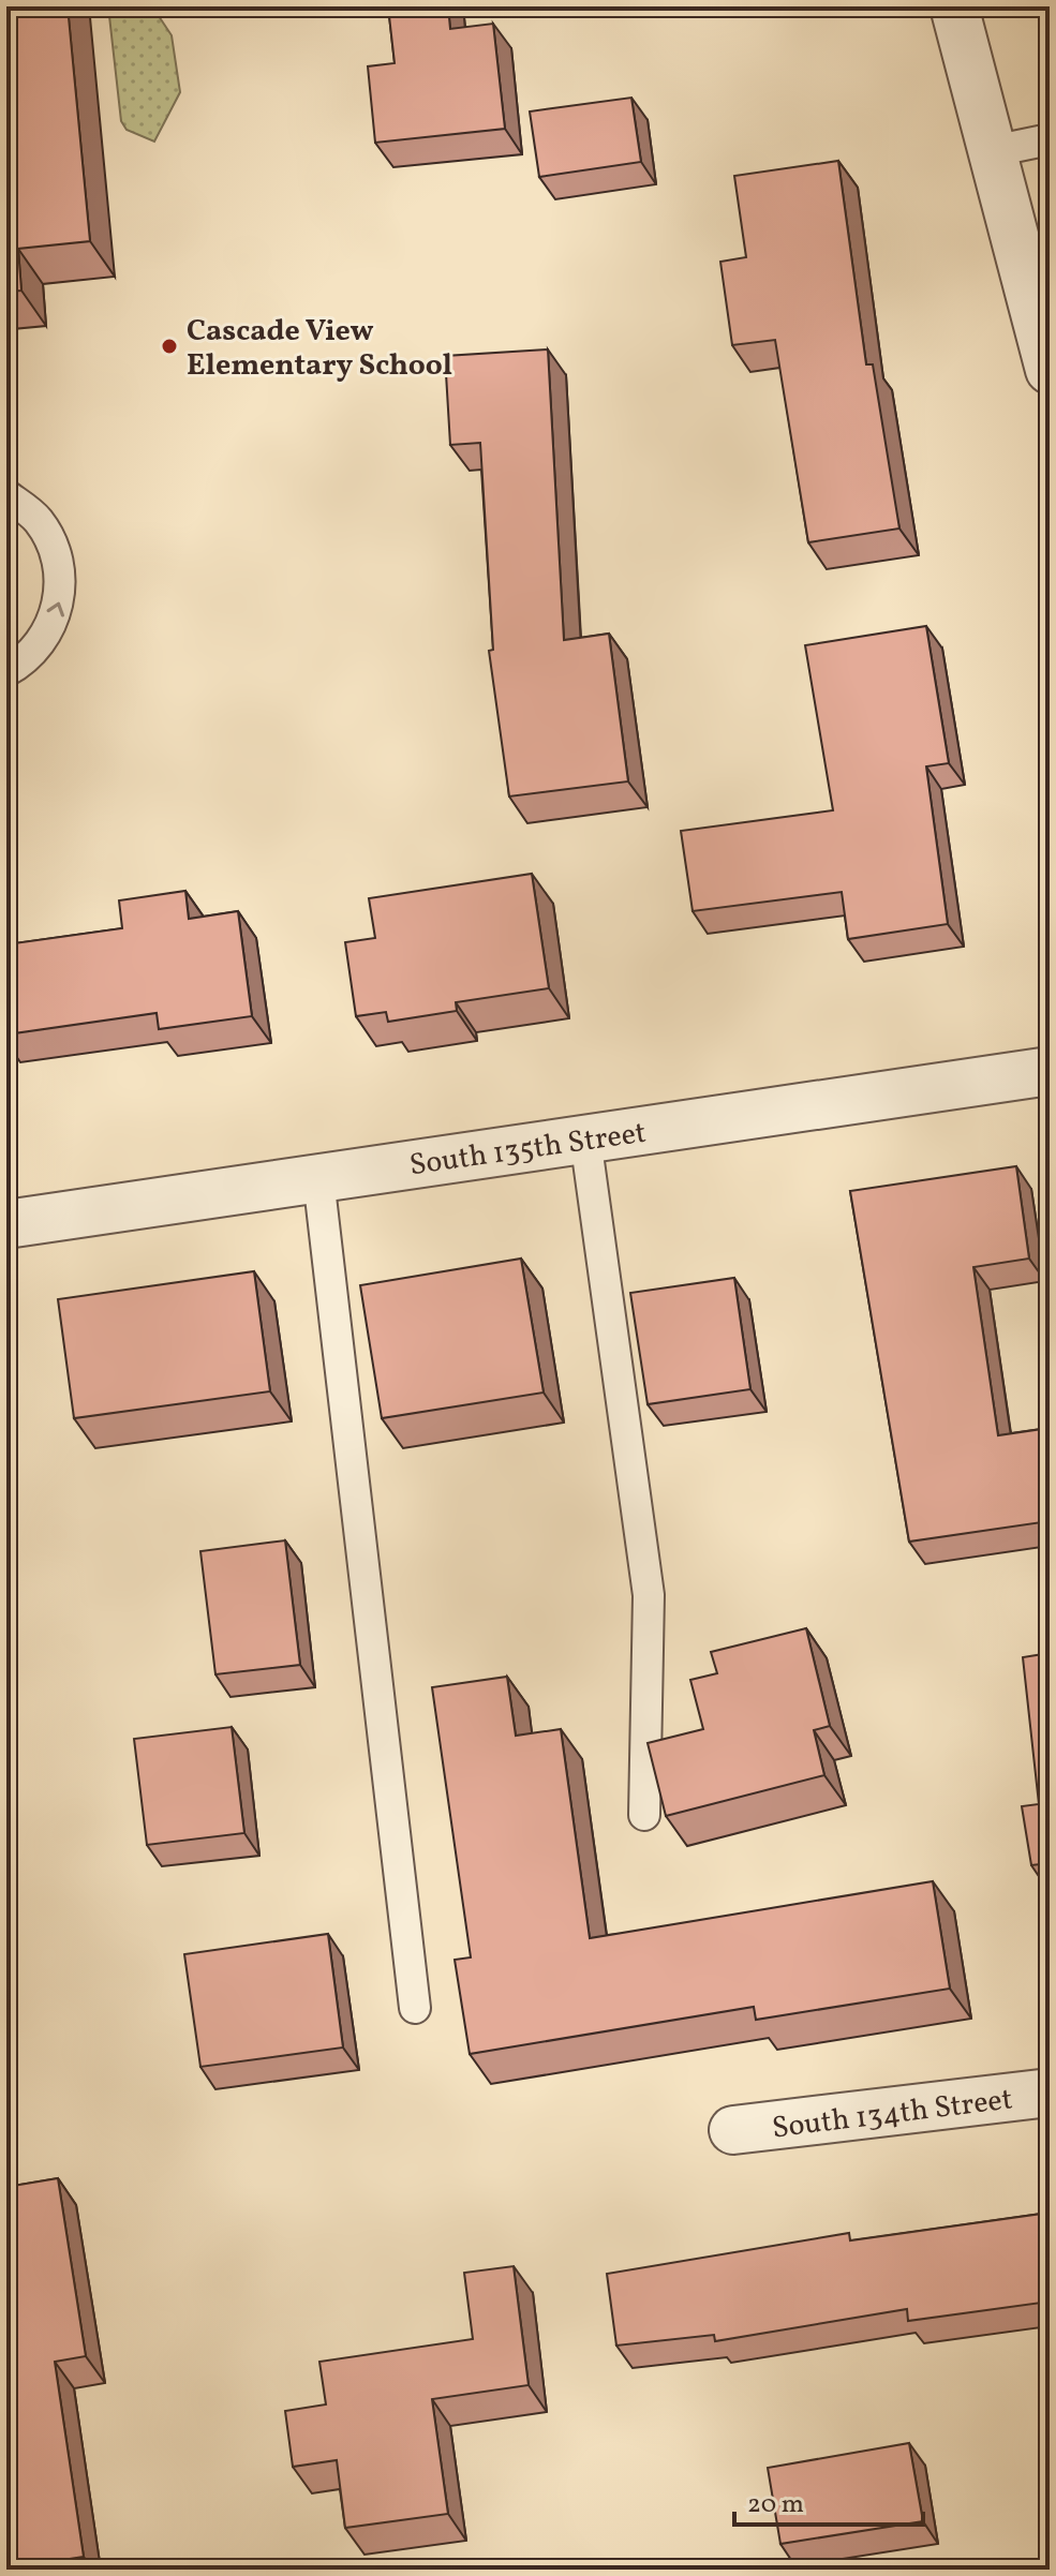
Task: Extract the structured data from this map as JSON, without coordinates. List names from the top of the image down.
{
  "streets": {
    "street": ["South 135th Street", "South 134th Street"]
  },
  "places": ["Cascade View Elementary School"],
  "scale_bar": "20 m"
}
